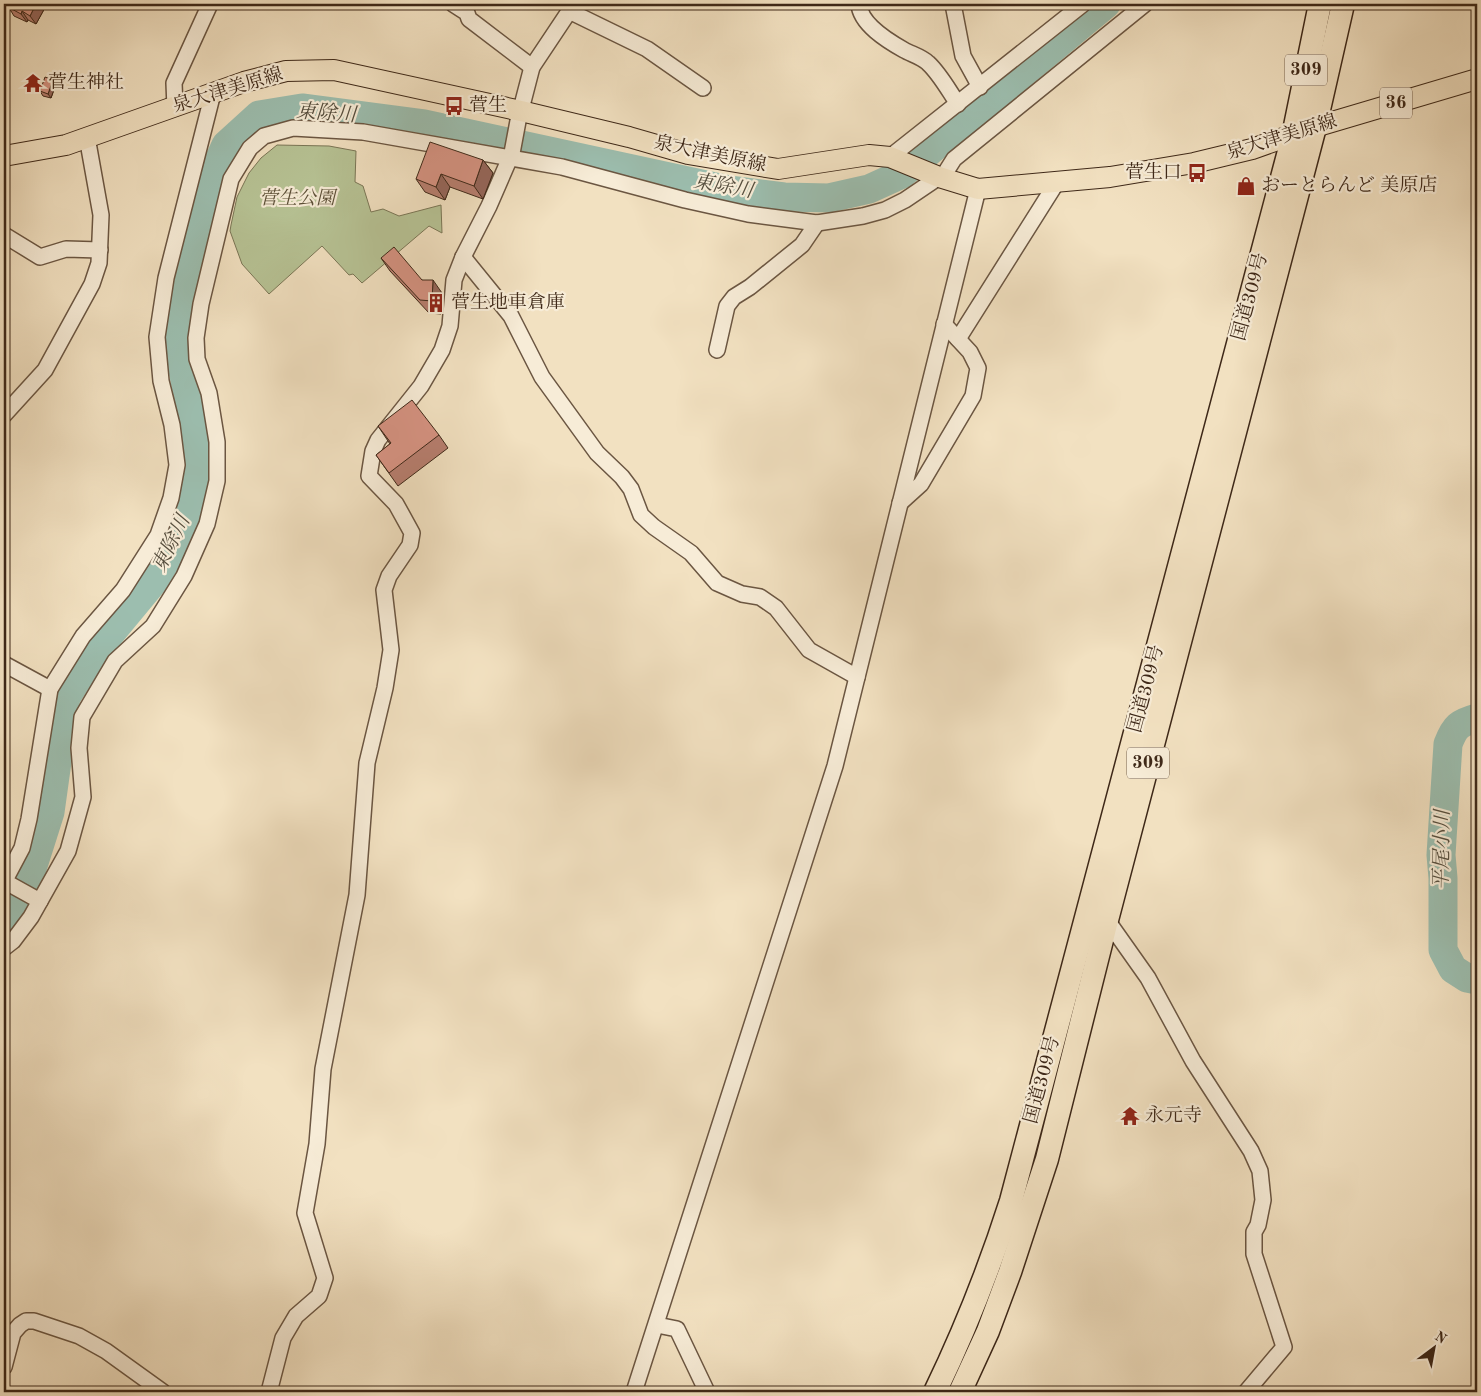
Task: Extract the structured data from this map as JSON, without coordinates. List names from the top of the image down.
{
  "streets": {
    "highway": ["309", "国道309号"],
    "main road": ["泉大津美原線", "36"]
  },
  "crossings": [
    ["泉大津美原線", "国道309号"]
  ],
  "water": ["東除川", "平尾小川"],
  "parks": ["菅生公園"],
  "places": {
    "temple": ["菅生神社", "永元寺"],
    "bus stop": ["菅生", "菅生口"],
    "shop": ["おーとらんど 美原店"],
    "building": ["菅生地車倉庫"]
  },
  "north": "top right"
}
